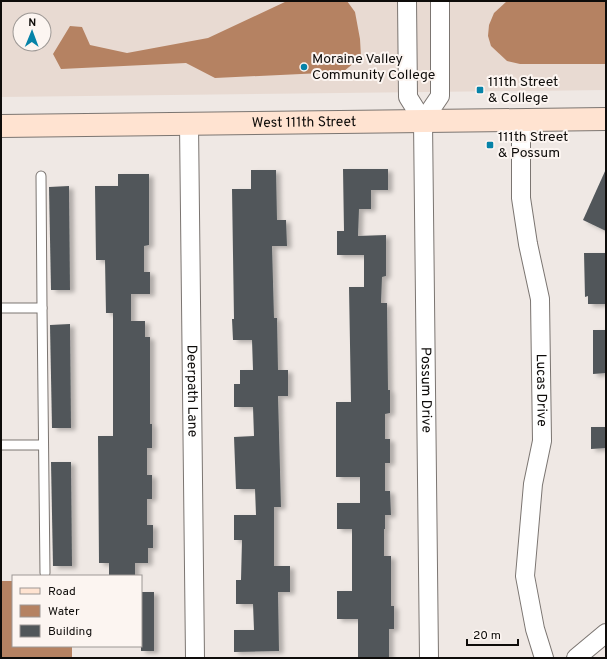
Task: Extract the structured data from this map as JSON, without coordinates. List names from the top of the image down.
{
  "streets": {
    "main road": ["West 111th Street"],
    "street": ["Possum Drive", "Lucas Drive", "Deerpath Lane"]
  },
  "crossings": [
    ["West 111th Street", "Possum Drive"],
    ["West 111th Street", "Lucas Drive"],
    ["West 111th Street", "Deerpath Lane"]
  ],
  "places": {
    "other": ["Moraine Valley Community College"],
    "transit": ["111th Street & College", "111th Street & Possum"]
  },
  "legend": ["Road", "Water", "Building"],
  "scale_bar": "20 m",
  "north": "top"
}
